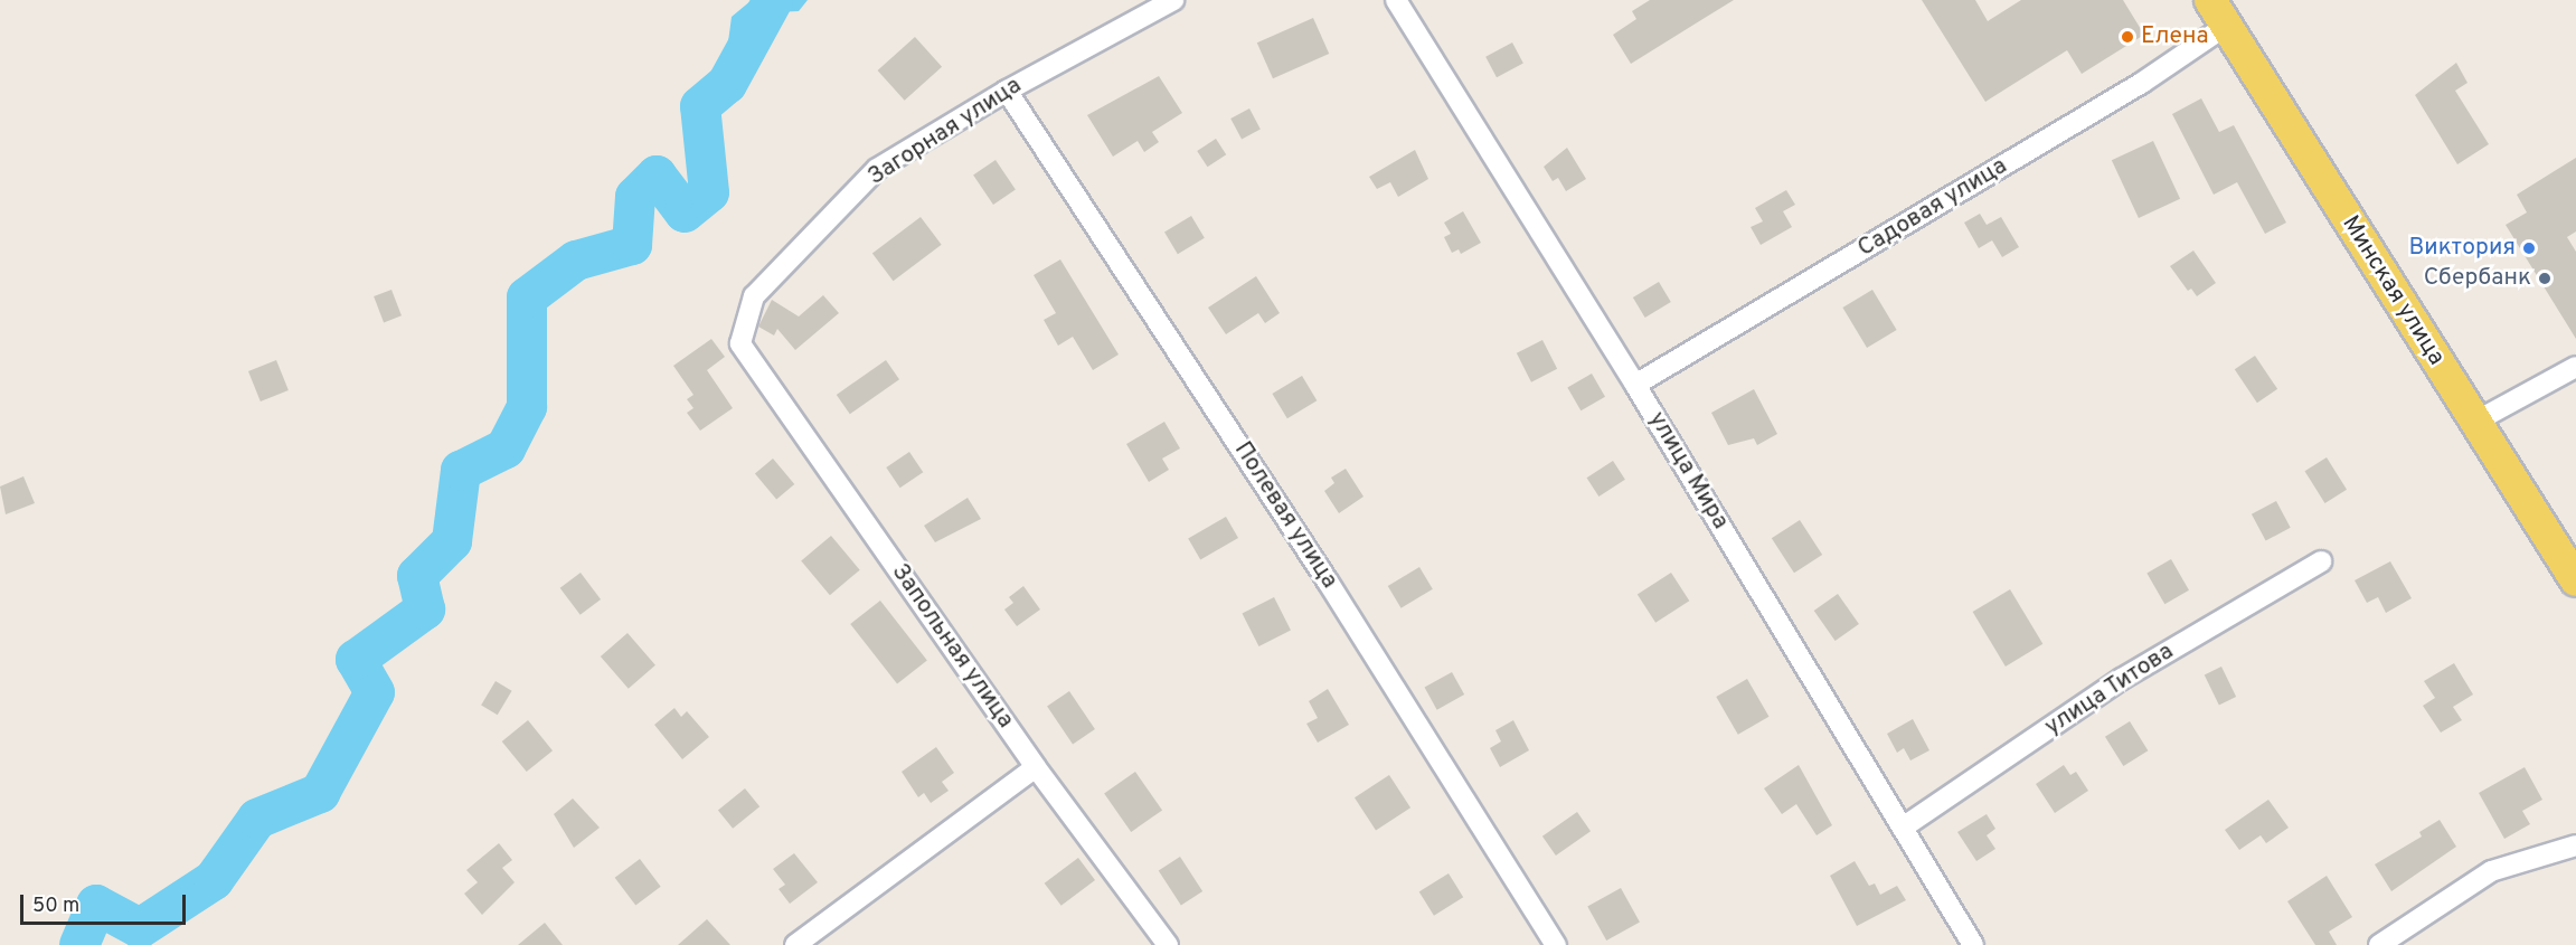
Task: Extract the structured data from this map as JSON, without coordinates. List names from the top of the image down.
{
  "streets": {
    "main road": ["Минская улица"],
    "street": [
      "Загорная улица",
      "Садовая улица",
      "улица Мира",
      "Полевая улица",
      "Запольная улица",
      "улица Титова"
    ]
  },
  "crossings": [
    ["Загорная улица", "Полевая улица"],
    ["Загорная улица", "Запольная улица"],
    ["Садовая улица", "Минская улица"],
    ["Садовая улица", "улица Мира"],
    ["улица Мира", "улица Титова"]
  ],
  "places": ["Елена", "Виктория", "Сбербанк"],
  "scale_bar": "50 m"
}
